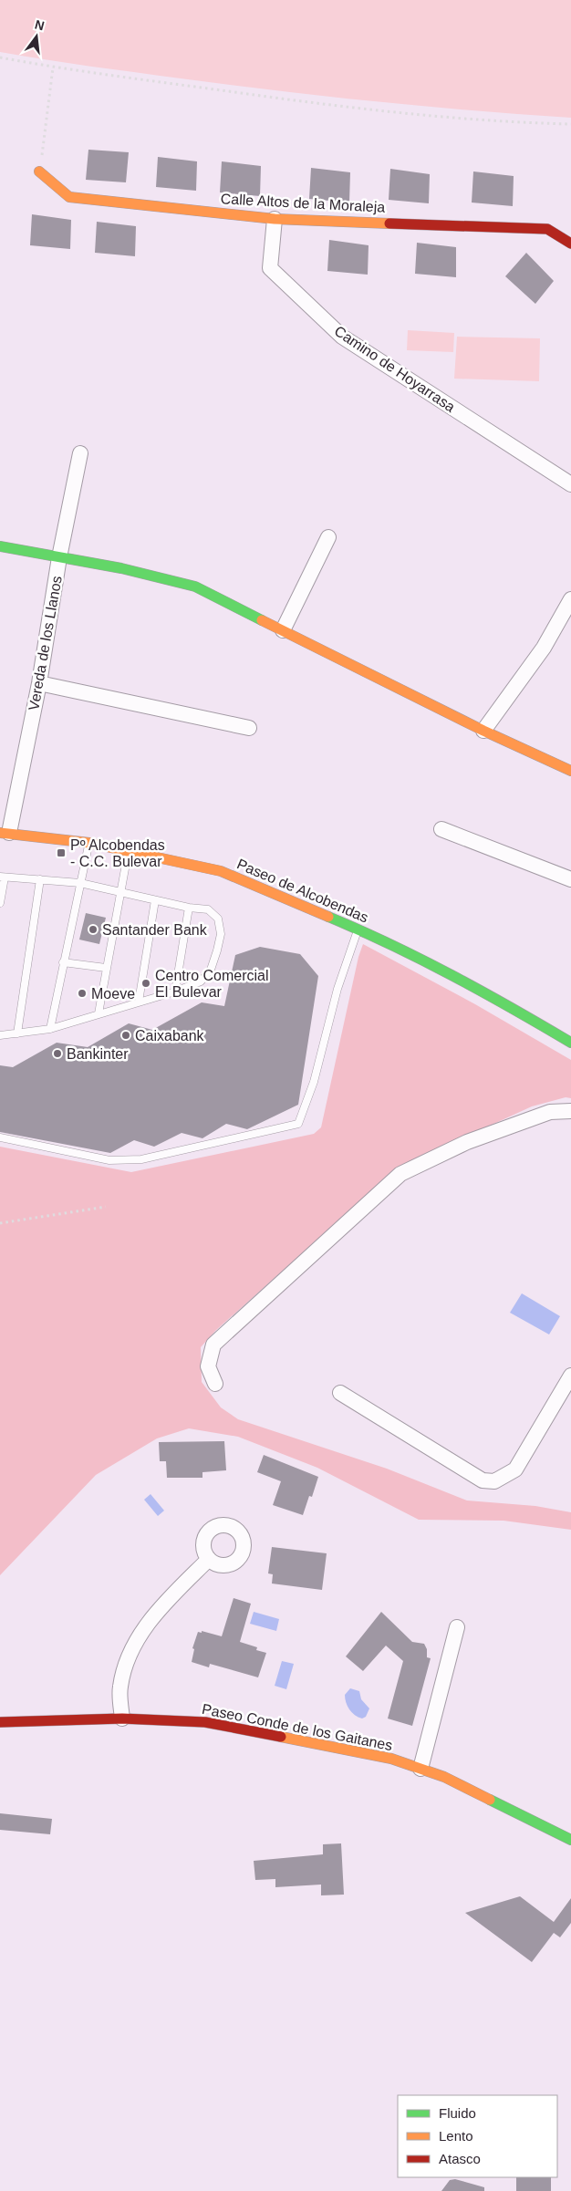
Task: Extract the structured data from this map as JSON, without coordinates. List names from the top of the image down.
{
  "streets": {
    "street": [
      "Calle Altos de la Moraleja",
      "Camino de Hoyarrasa",
      "Vereda de los Llanos",
      "Paseo de Alcobendas",
      "Paseo Conde de los Gaitanes"
    ]
  },
  "crossings": [
    ["Calle Altos de la Moraleja", "Camino de Hoyarrasa"],
    ["Vereda de los Llanos", "Paseo de Alcobendas"]
  ],
  "places": {
    "transit": ["Pº Alcobendas - C.C. Bulevar"],
    "other": [
      "Santander Bank",
      "Centro Comercial El Bulevar",
      "Moeve",
      "Caixabank",
      "Bankinter"
    ]
  },
  "legend": ["Fluido", "Lento", "Atasco"],
  "north": "top"
}
